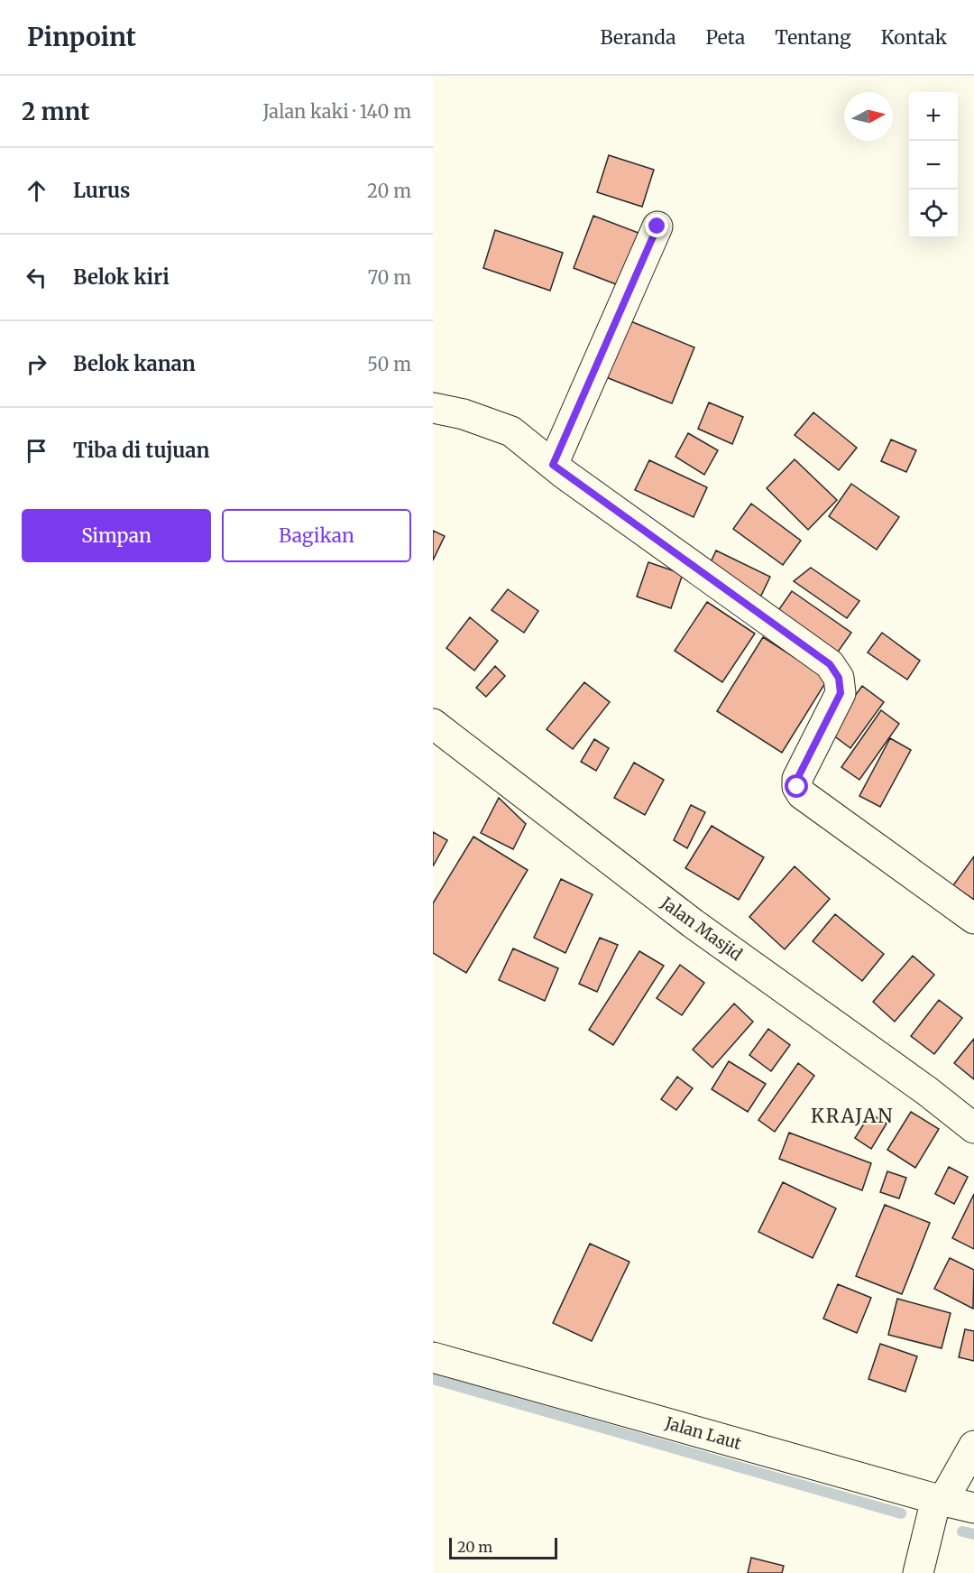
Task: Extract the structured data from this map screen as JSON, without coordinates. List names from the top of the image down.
{
  "streets": {
    "street": ["Jalan Masjid", "Jalan Laut"]
  },
  "districts": ["KRAJAN"],
  "scale_bar": "20 m",
  "north": "right",
  "page": {
    "header": "Pinpoint",
    "nav": [
      "Beranda",
      "Peta",
      "Tentang",
      "Kontak"
    ],
    "heading": ["2 mnt", "Jalan kaki · 140 m"],
    "map_buttons": ["+", "−"],
    "list": [
      ["Lurus", "20 m"],
      ["Belok kiri", "70 m"],
      ["Belok kanan", "50 m"],
      "Tiba di tujuan"
    ],
    "buttons": ["Simpan", "Bagikan"],
    "scale": "20 m"
  }
}
